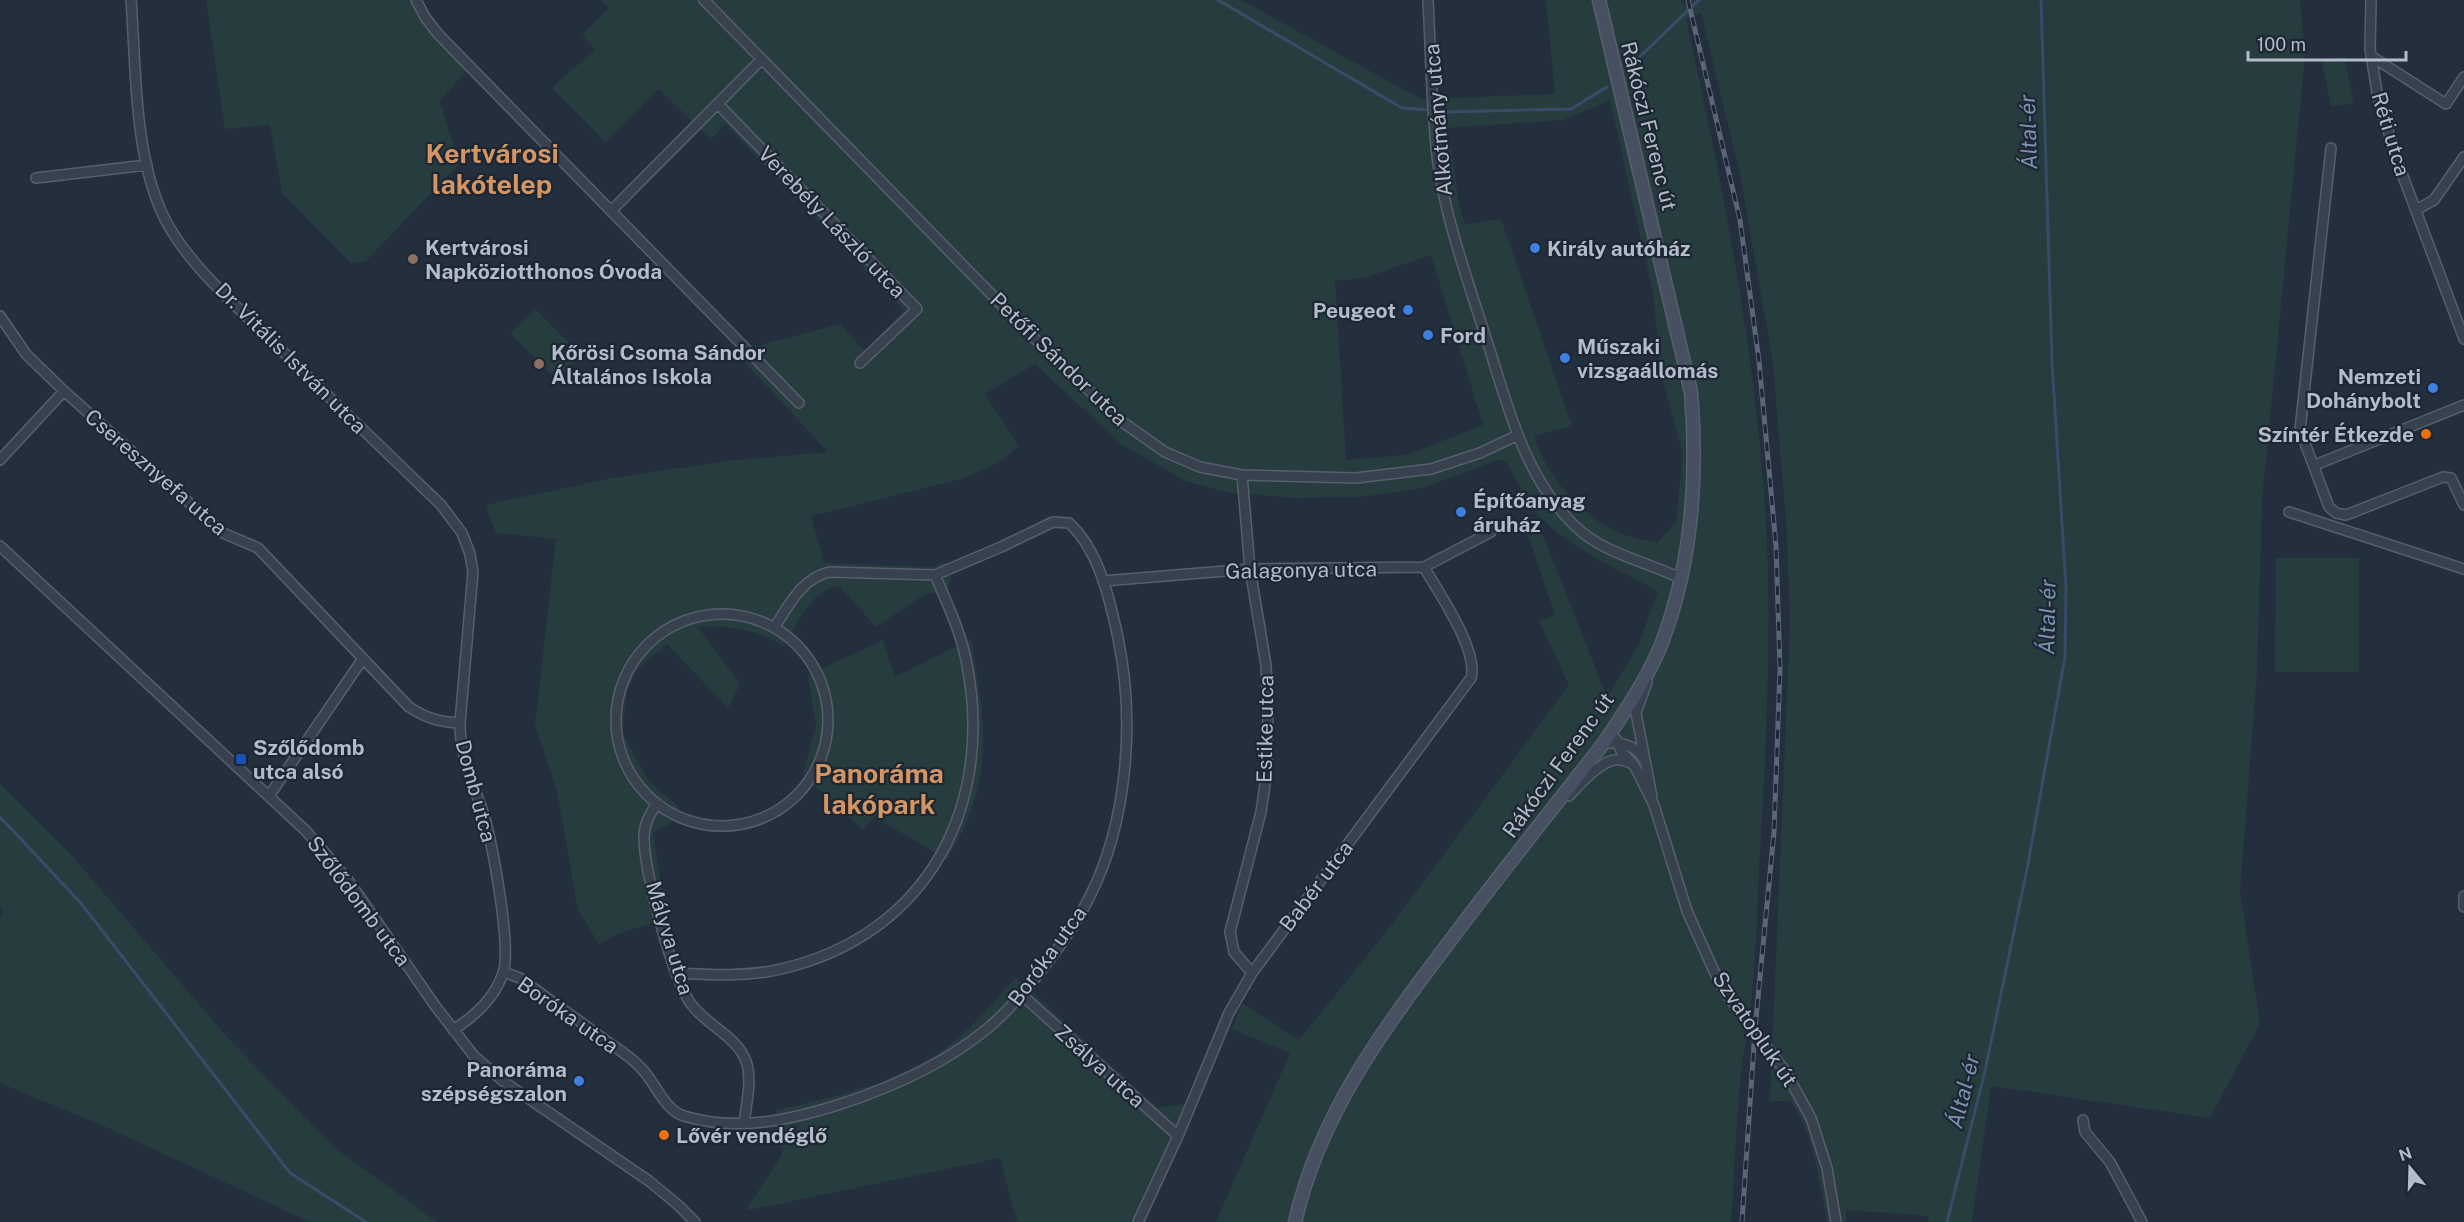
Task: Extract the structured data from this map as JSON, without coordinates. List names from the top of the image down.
{
  "streets": {
    "main road": ["Rákóczi Ferenc út"],
    "street": [
      "Alkotmány utca",
      "Réti utca",
      "Verebély László utca",
      "Dr. Vitális István utca",
      "Petőfi Sándor utca",
      "Cseresznyefa utca",
      "Galagonya utca",
      "Estike utca",
      "Domb utca",
      "Babér utca",
      "Szőlődomb utca",
      "Mályva utca",
      "Boróka utca",
      "Szvatopluk út",
      "Zsálya utca"
    ]
  },
  "crossings": [
    ["Alkotmány utca", "Rákóczi Ferenc út"],
    ["Alkotmány utca", "Petőfi Sándor utca"],
    ["Rákóczi Ferenc út", "Szvatopluk út"],
    ["Dr. Vitális István utca", "Domb utca"],
    ["Petőfi Sándor utca", "Estike utca"],
    ["Cseresznyefa utca", "Domb utca"],
    ["Galagonya utca", "Estike utca"],
    ["Galagonya utca", "Babér utca"],
    ["Galagonya utca", "Boróka utca"],
    ["Estike utca", "Babér utca"],
    ["Domb utca", "Szőlődomb utca"],
    ["Domb utca", "Boróka utca"],
    ["Babér utca", "Zsálya utca"],
    ["Mályva utca", "Boróka utca"],
    ["Boróka utca", "Zsálya utca"]
  ],
  "districts": ["Kertvárosi lakótelep", "Panoráma lakópark"],
  "water": ["Által-ér"],
  "places": {
    "other": [
      "Király autóház",
      "Kertvárosi Napköziotthonos Óvoda",
      "Peugeot",
      "Ford",
      "Műszaki vizsgaállomás",
      "Kőrösi Csoma Sándor Általános Iskola",
      "Nemzeti Dohánybolt",
      "Színtér Étkezde",
      "Építőanyag áruház",
      "Panoráma szépségszalon",
      "Lővér vendéglő"
    ],
    "transit": ["Szőlődomb utca alsó"]
  },
  "scale_bar": "100 m",
  "north": "top"
}
